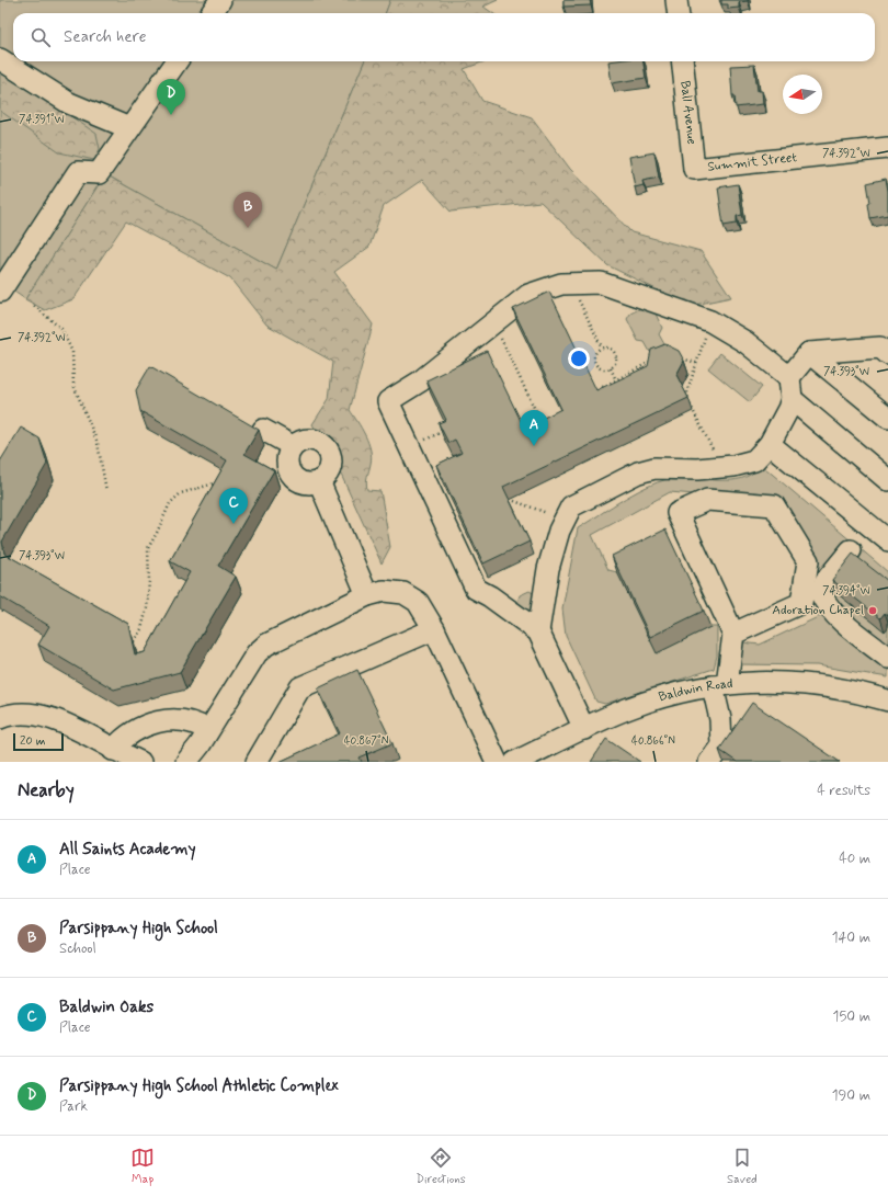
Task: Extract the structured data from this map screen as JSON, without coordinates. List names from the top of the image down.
{
  "streets": {
    "street": ["Ball Avenue", "Summit Street", "Baldwin Road"]
  },
  "crossings": [
    ["Ball Avenue", "Summit Street"]
  ],
  "places": ["Adoration Chapel"],
  "scale_bar": "20 m",
  "north": "left",
  "page": {
    "search": "Search here",
    "pins": [
      "D",
      "B",
      "A",
      "C"
    ],
    "scale": "20 m",
    "heading": ["Nearby", "4 results"],
    "list": [
      {
        "mark": "A",
        "name": "All Saints Academy",
        "note": "Place",
        "value": "40 m"
      },
      {
        "mark": "B",
        "name": "Parsippany High School",
        "note": "School",
        "value": "140 m"
      },
      {
        "mark": "C",
        "name": "Baldwin Oaks",
        "note": "Place",
        "value": "150 m"
      },
      {
        "mark": "D",
        "name": "Parsippany High School Athletic Complex",
        "note": "Park",
        "value": "190 m"
      }
    ],
    "nav": ["Map", "Directions", "Saved"]
  },
  "coordinates": [
    "74.391°W",
    "74.392°W",
    "74.393°W",
    "74.394°W",
    "40.867°N",
    "40.866°N"
  ]
}
